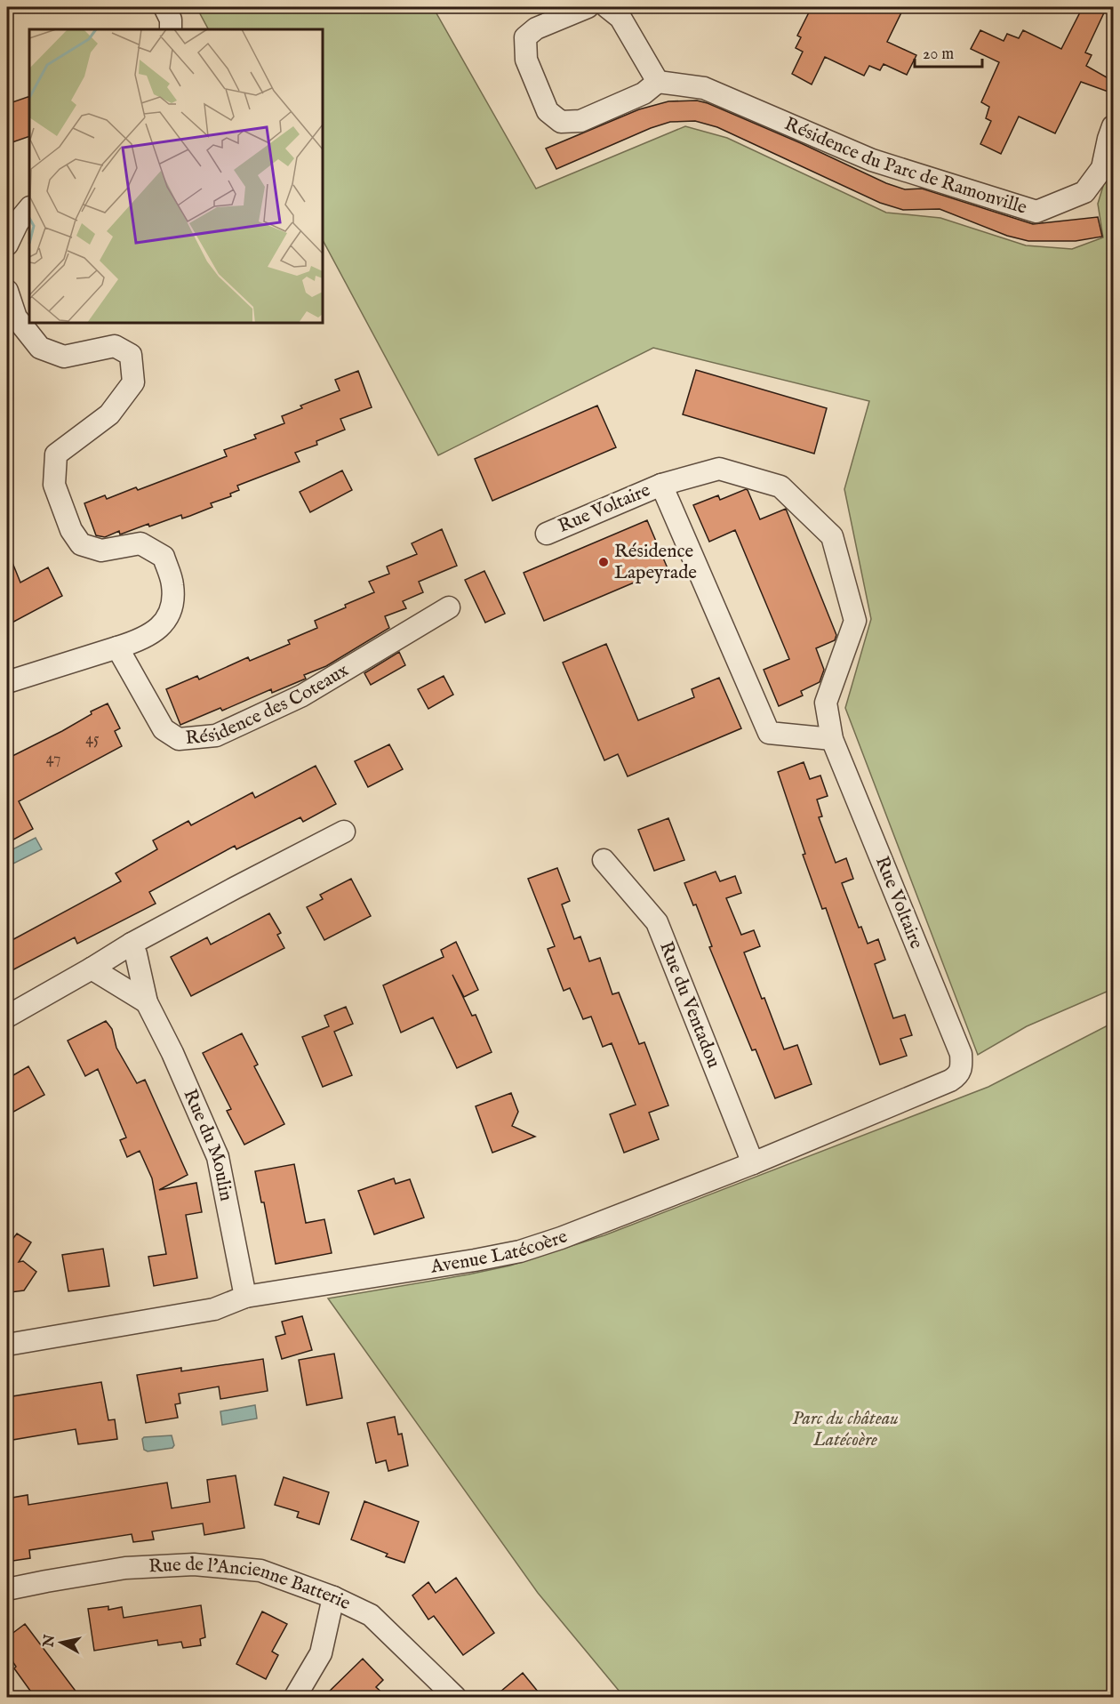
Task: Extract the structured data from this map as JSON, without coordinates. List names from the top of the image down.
{
  "streets": {
    "street": [
      "Résidence du Parc de Ramonville",
      "Rue Voltaire",
      "Résidence des Coteaux",
      "Rue du Ventadou",
      "Rue du Moulin",
      "Avenue Latécoère",
      "Rue de l'Ancienne Batterie"
    ]
  },
  "crossings": [
    ["Rue Voltaire", "Avenue Latécoère"],
    ["Rue du Ventadou", "Avenue Latécoère"],
    ["Rue du Moulin", "Avenue Latécoère"]
  ],
  "parks": ["Parc du château Latécoère"],
  "places": ["Résidence Lapeyrade"],
  "house_numbers": ["45", "47"],
  "scale_bar": "20 m",
  "north": "left"
}
